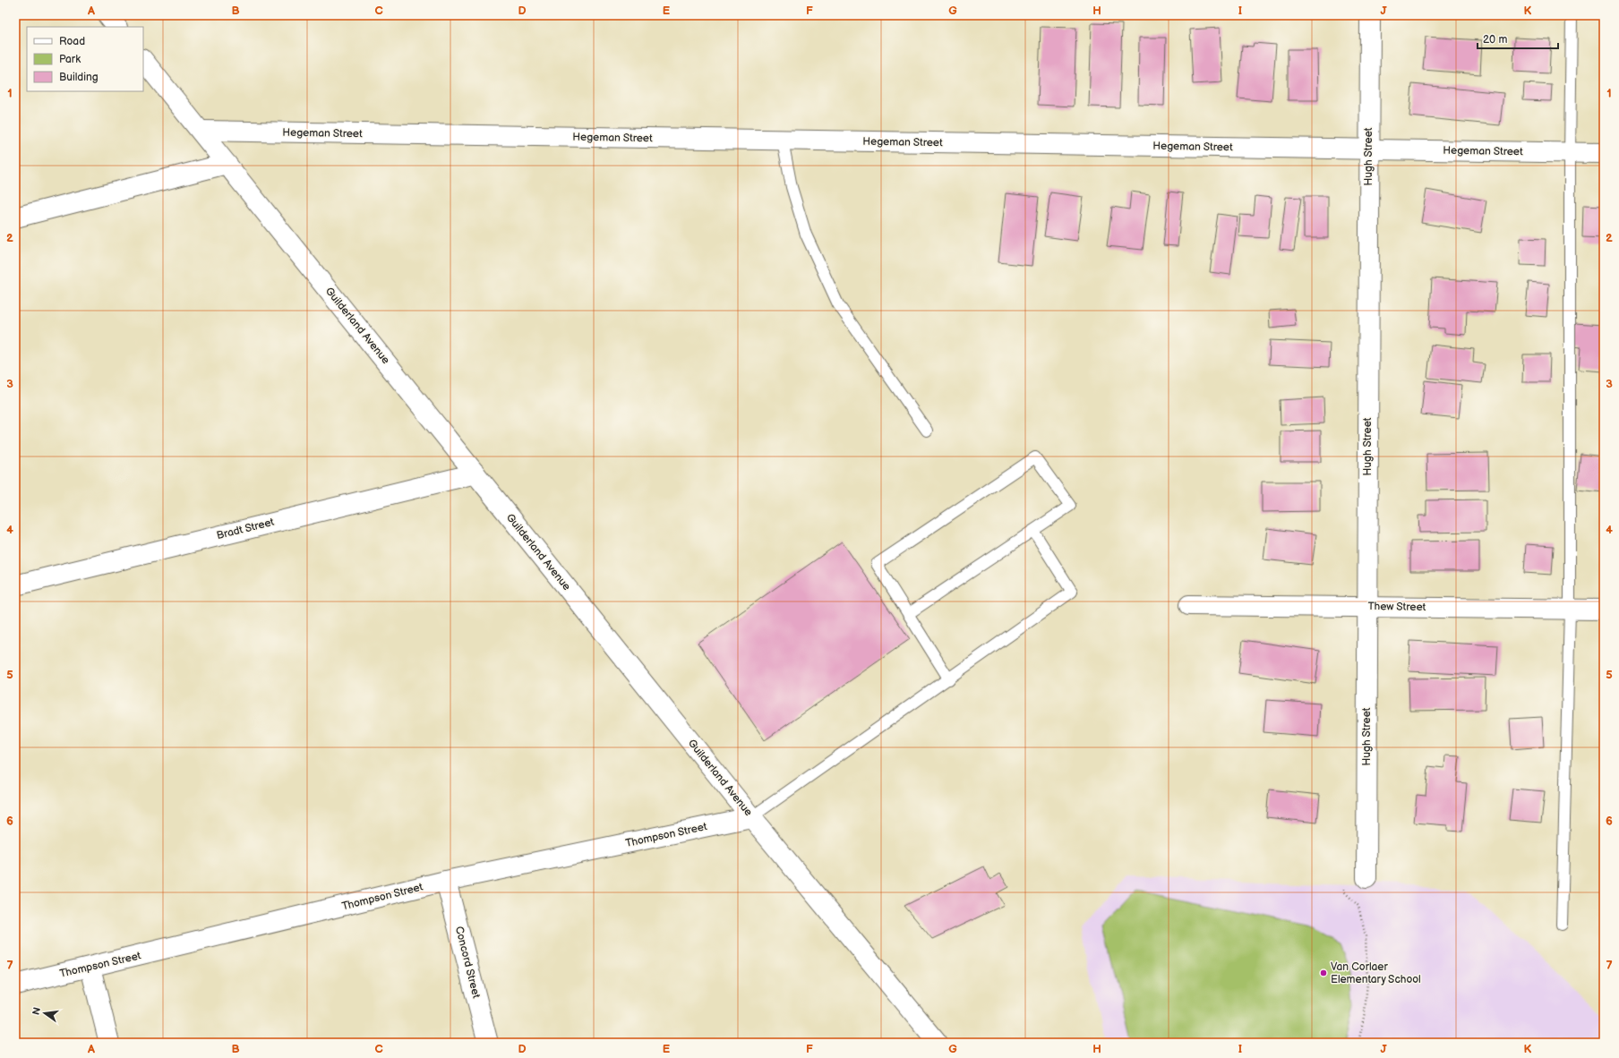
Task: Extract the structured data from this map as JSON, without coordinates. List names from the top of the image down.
{
  "streets": {
    "street": [
      "Hegeman Street",
      "Hugh Street",
      "Guilderland Avenue",
      "Bradt Street",
      "Thew Street",
      "Thompson Street",
      "Concord Street"
    ]
  },
  "crossings": [
    ["Hegeman Street", "Hugh Street"],
    ["Hegeman Street", "Guilderland Avenue"],
    ["Hugh Street", "Thew Street"],
    ["Guilderland Avenue", "Bradt Street"],
    ["Guilderland Avenue", "Thompson Street"],
    ["Thompson Street", "Concord Street"]
  ],
  "places": ["Van Corlaer Elementary School"],
  "legend": ["Road", "Park", "Building"],
  "scale_bar": "20 m",
  "north": "left",
  "grid": {
    "columns": [
      "A",
      "B",
      "C",
      "D",
      "E",
      "F",
      "G",
      "H",
      "I",
      "J",
      "K"
    ],
    "rows": [
      "1",
      "2",
      "3",
      "4",
      "5",
      "6",
      "7"
    ]
  }
}
